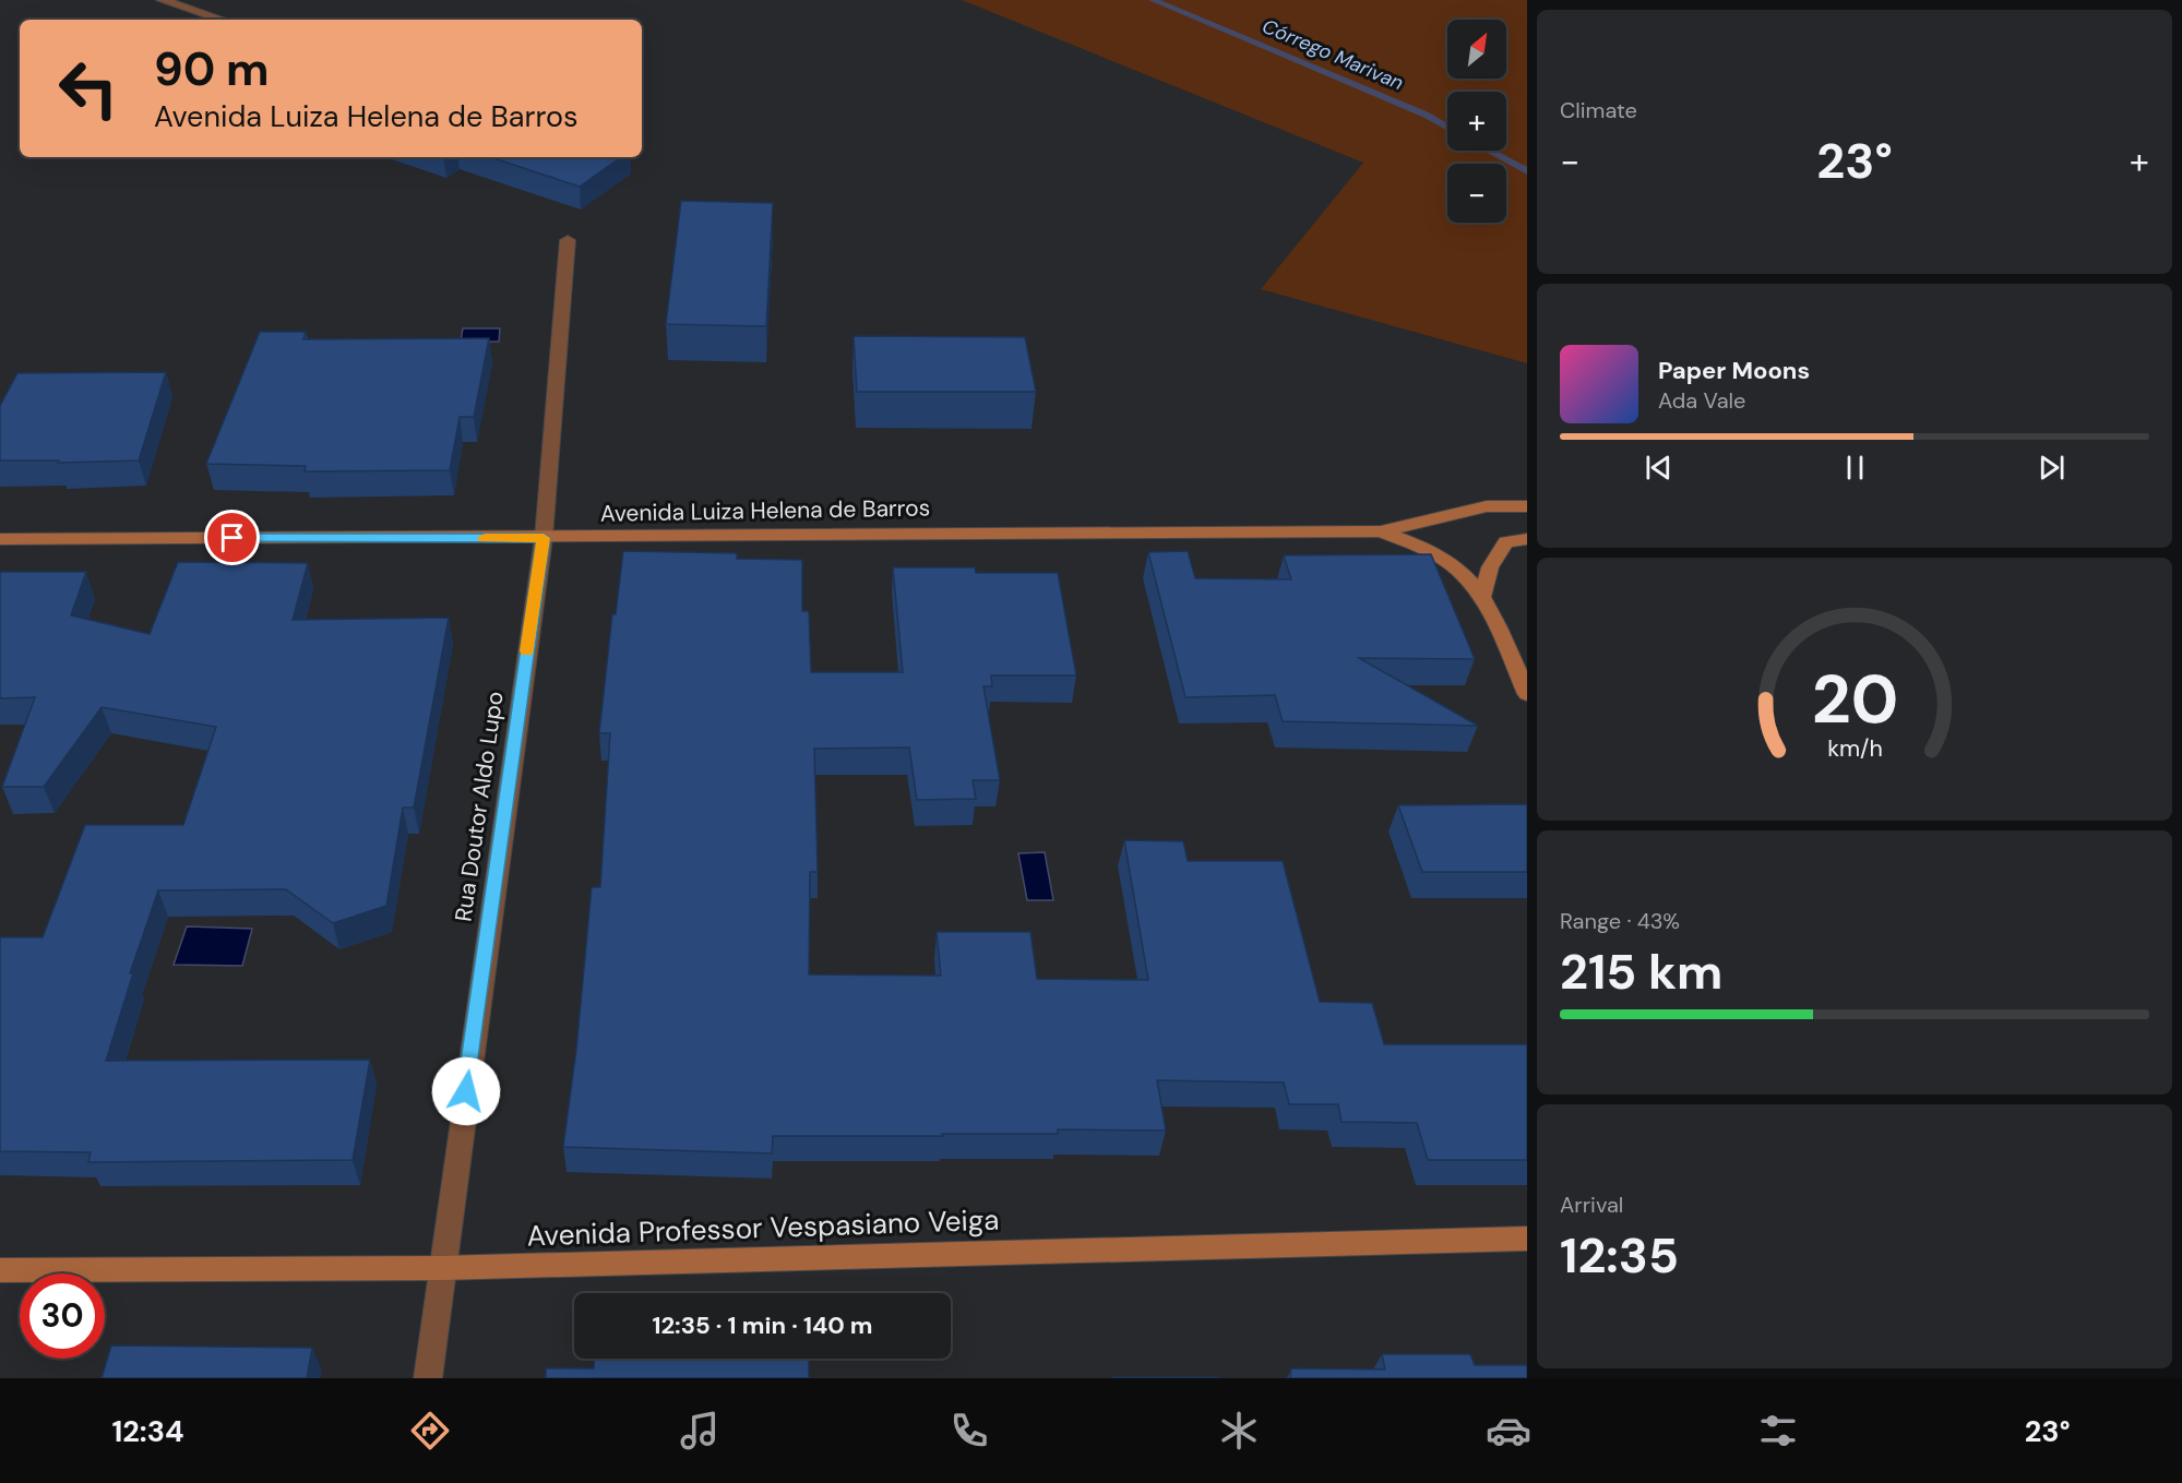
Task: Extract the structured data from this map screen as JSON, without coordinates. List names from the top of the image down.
{
  "streets": {
    "street": ["Avenida Luiza Helena de Barros", "Rua Doutor Aldo Lupo", "Avenida Professor Vespasiano Veiga"]
  },
  "crossings": [
    ["Avenida Luiza Helena de Barros", "Rua Doutor Aldo Lupo"],
    ["Rua Doutor Aldo Lupo", "Avenida Professor Vespasiano Veiga"]
  ],
  "water": ["Córrego Marivan"],
  "north": "top right",
  "page": {
    "tile": [
      "Climate",
      ["Range · 43%", "215 km"],
      ["Arrival", "12:35"]
    ],
    "map_buttons": ["+", "−"],
    "turn": ["90 m", "Avenida Luiza Helena de Barros"],
    "heat": ["−", "23°", "+"],
    "song": ["Paper Moons", "Ada Vale"],
    "limit": "30",
    "trip": "12:35 · 1 min · 140 m",
    "tabs": ["12:34", "23°"],
    "gauge": ["20", "km/h"]
  }
}
